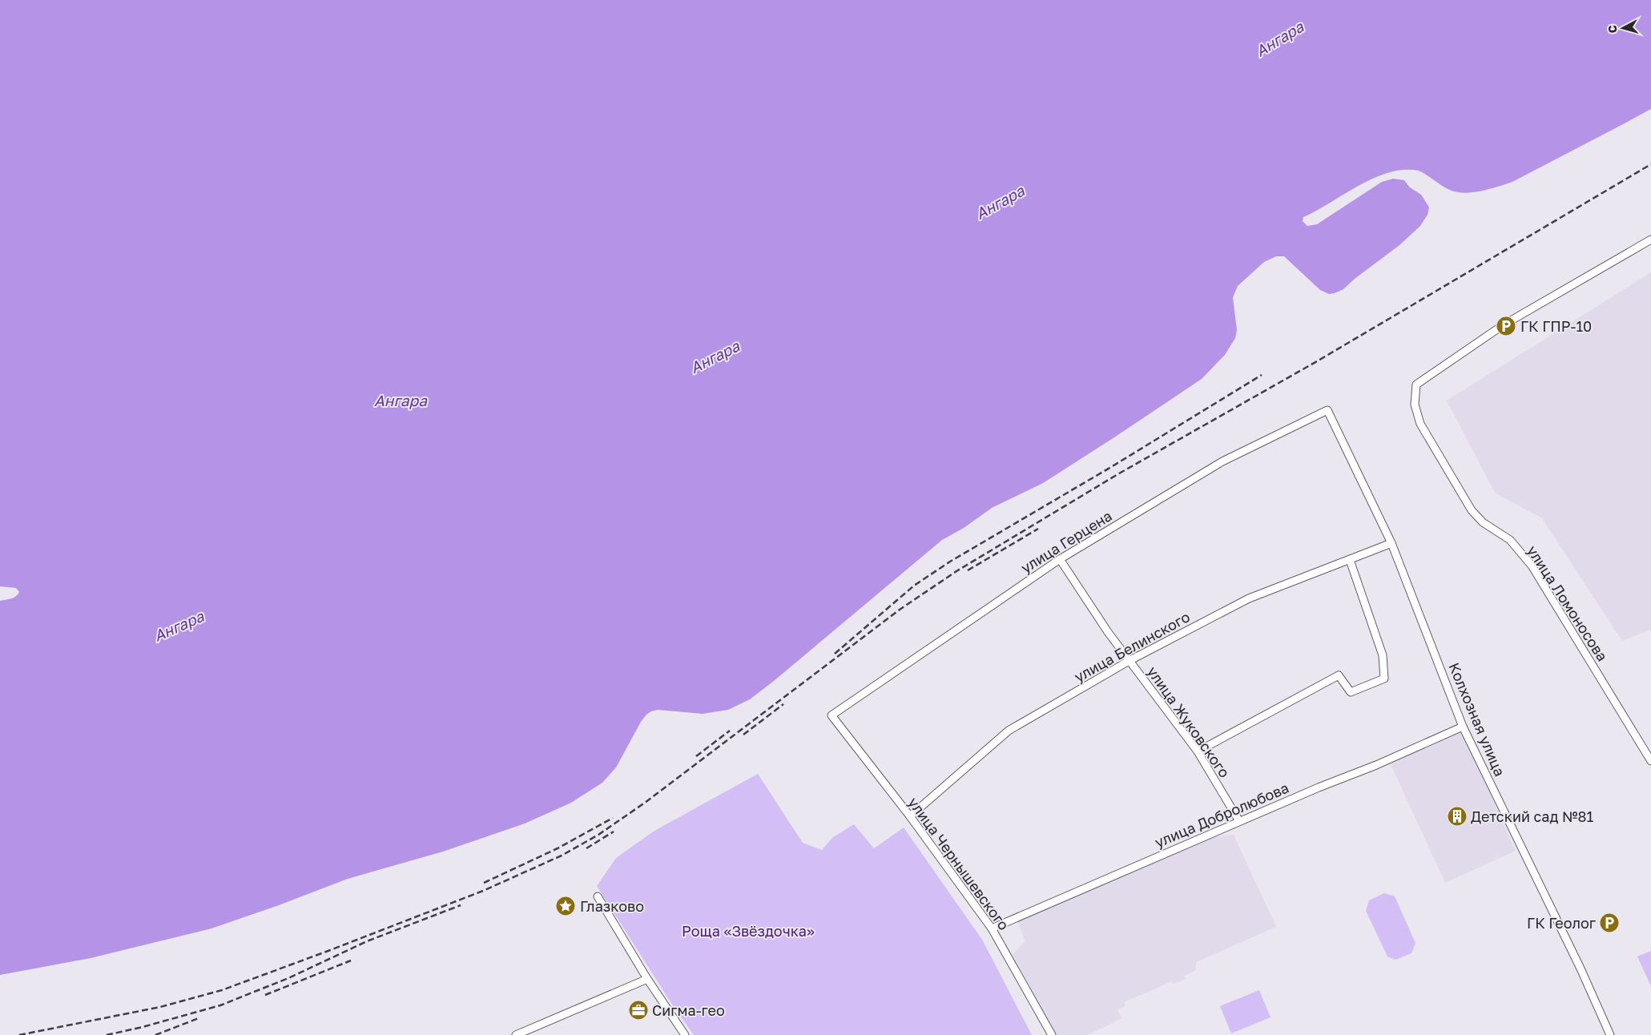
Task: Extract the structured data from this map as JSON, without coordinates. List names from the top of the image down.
{
  "streets": {
    "street": [
      "улица Герцена",
      "улица Ломоносова",
      "улица Белинского",
      "Колхозная улица",
      "улица Жуковского",
      "улица Добролюбова",
      "улица Чернышевского"
    ]
  },
  "crossings": [
    ["улица Герцена", "Колхозная улица"],
    ["улица Герцена", "улица Жуковского"],
    ["улица Герцена", "улица Чернышевского"],
    ["улица Белинского", "Колхозная улица"],
    ["улица Белинского", "улица Жуковского"],
    ["улица Белинского", "улица Чернышевского"],
    ["Колхозная улица", "улица Добролюбова"],
    ["улица Жуковского", "улица Добролюбова"],
    ["улица Добролюбова", "улица Чернышевского"]
  ],
  "water": ["Ангара"],
  "parks": ["Роща «Звёздочка»"],
  "places": {
    "parking": ["ГК ГПР-10", "ГК Геолог"],
    "building": ["Детский сад №81"],
    "place": ["Глазково"],
    "office": ["Сигма-гео"]
  },
  "north": "left"
}
